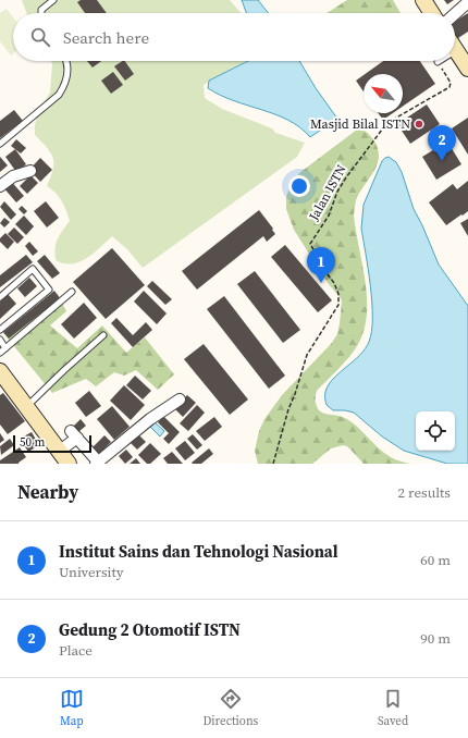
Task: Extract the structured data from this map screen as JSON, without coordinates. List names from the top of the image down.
{
  "streets": {
    "path": ["Jalan ISTN"]
  },
  "places": ["Masjid Bilal ISTN"],
  "scale_bar": "50 m",
  "north": "top left",
  "page": {
    "search": "Search here",
    "pins": ["2", "1"],
    "scale": "50 m",
    "heading": ["Nearby", "2 results"],
    "list": [
      {
        "mark": "1",
        "name": "Institut Sains dan Tehnologi Nasional",
        "note": "University",
        "value": "60 m"
      },
      {
        "mark": "2",
        "name": "Gedung 2 Otomotif ISTN",
        "note": "Place",
        "value": "90 m"
      }
    ],
    "nav": ["Map", "Directions", "Saved"]
  }
}
